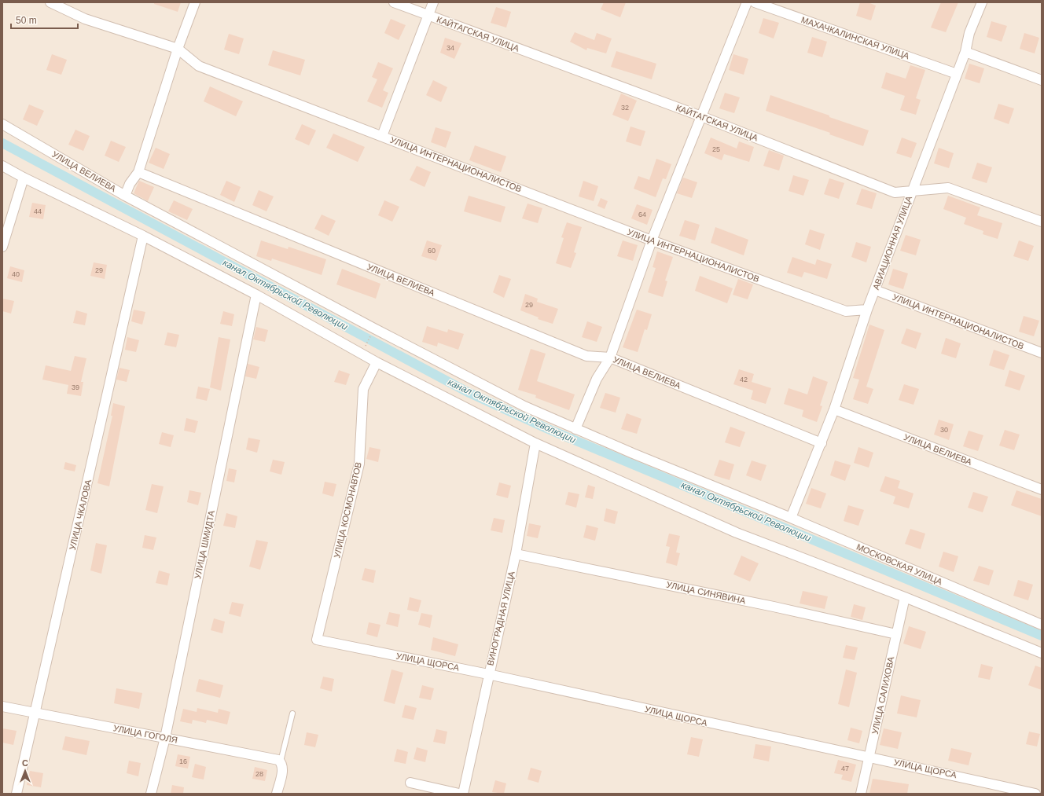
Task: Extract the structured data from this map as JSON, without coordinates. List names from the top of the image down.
{
  "streets": {
    "street": [
      "КАЙТАГСКАЯ УЛИЦА",
      "МАХАЧКАЛИНСКАЯ УЛИЦА",
      "УЛИЦА ИНТЕРНАЦИОНАЛИСТОВ",
      "УЛИЦА ВЕЛИЕВА",
      "АВИАЦИОННАЯ УЛИЦА",
      "УЛИЦА КОСМОНАВТОВ",
      "УЛИЦА ЧКАЛОВА",
      "УЛИЦА ШМИДТА",
      "МОСКОВСКАЯ УЛИЦА",
      "УЛИЦА СИНЯВИНА",
      "ВИНОГРАДНАЯ УЛИЦА",
      "УЛИЦА ЩОРСА",
      "УЛИЦА САЛИХОВА",
      "УЛИЦА ГОГОЛЯ"
    ]
  },
  "crossings": [
    ["КАЙТАГСКАЯ УЛИЦА", "АВИАЦИОННАЯ УЛИЦА"],
    ["МАХАЧКАЛИНСКАЯ УЛИЦА", "АВИАЦИОННАЯ УЛИЦА"],
    ["УЛИЦА ИНТЕРНАЦИОНАЛИСТОВ", "АВИАЦИОННАЯ УЛИЦА"],
    ["УЛИЦА ВЕЛИЕВА", "АВИАЦИОННАЯ УЛИЦА"],
    ["УЛИЦА ВЕЛИЕВА", "МОСКОВСКАЯ УЛИЦА"],
    ["АВИАЦИОННАЯ УЛИЦА", "МОСКОВСКАЯ УЛИЦА"],
    ["УЛИЦА КОСМОНАВТОВ", "УЛИЦА ЩОРСА"],
    ["УЛИЦА ЧКАЛОВА", "УЛИЦА ГОГОЛЯ"],
    ["УЛИЦА ШМИДТА", "УЛИЦА ГОГОЛЯ"],
    ["УЛИЦА СИНЯВИНА", "ВИНОГРАДНАЯ УЛИЦА"],
    ["УЛИЦА СИНЯВИНА", "УЛИЦА САЛИХОВА"],
    ["ВИНОГРАДНАЯ УЛИЦА", "УЛИЦА ЩОРСА"],
    ["УЛИЦА ЩОРСА", "УЛИЦА САЛИХОВА"]
  ],
  "water": ["канал Октябрьской Революции"],
  "house_numbers": [
    "34",
    "32",
    "25",
    "44",
    "64",
    "60",
    "29",
    "40",
    "29",
    "42",
    "39",
    "30",
    "16",
    "47",
    "28"
  ],
  "scale_bar": "50 m",
  "north": "top"
}
